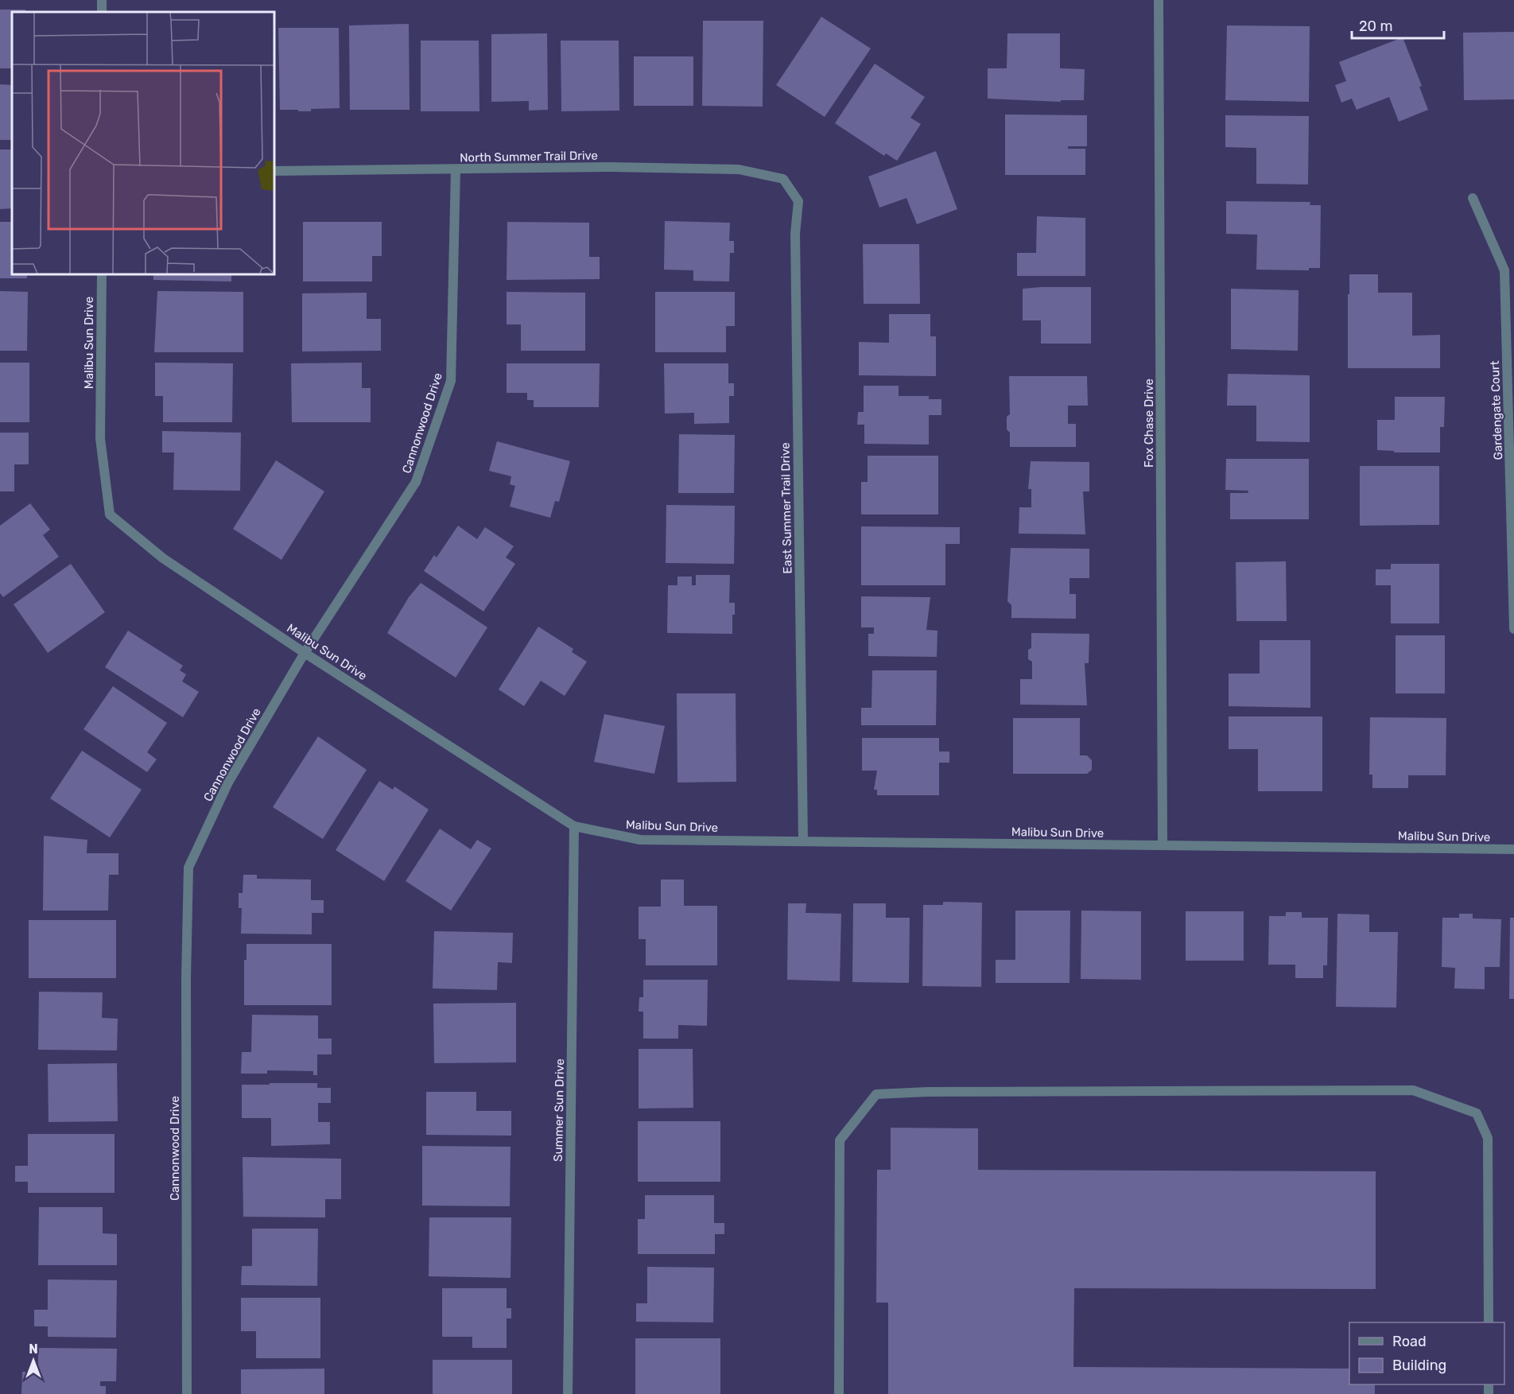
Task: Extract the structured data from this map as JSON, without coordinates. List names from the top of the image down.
{
  "streets": {
    "street": [
      "North Summer Trail Drive",
      "Malibu Sun Drive",
      "Gardengate Court",
      "Cannonwood Drive",
      "Fox Chase Drive",
      "East Summer Trail Drive",
      "Summer Sun Drive"
    ]
  },
  "crossings": [
    ["North Summer Trail Drive", "Cannonwood Drive"],
    ["North Summer Trail Drive", "East Summer Trail Drive"],
    ["Malibu Sun Drive", "Cannonwood Drive"],
    ["Malibu Sun Drive", "Fox Chase Drive"],
    ["Malibu Sun Drive", "East Summer Trail Drive"],
    ["Malibu Sun Drive", "Summer Sun Drive"]
  ],
  "legend": ["Road", "Building"],
  "scale_bar": "20 m",
  "north": "top"
}
